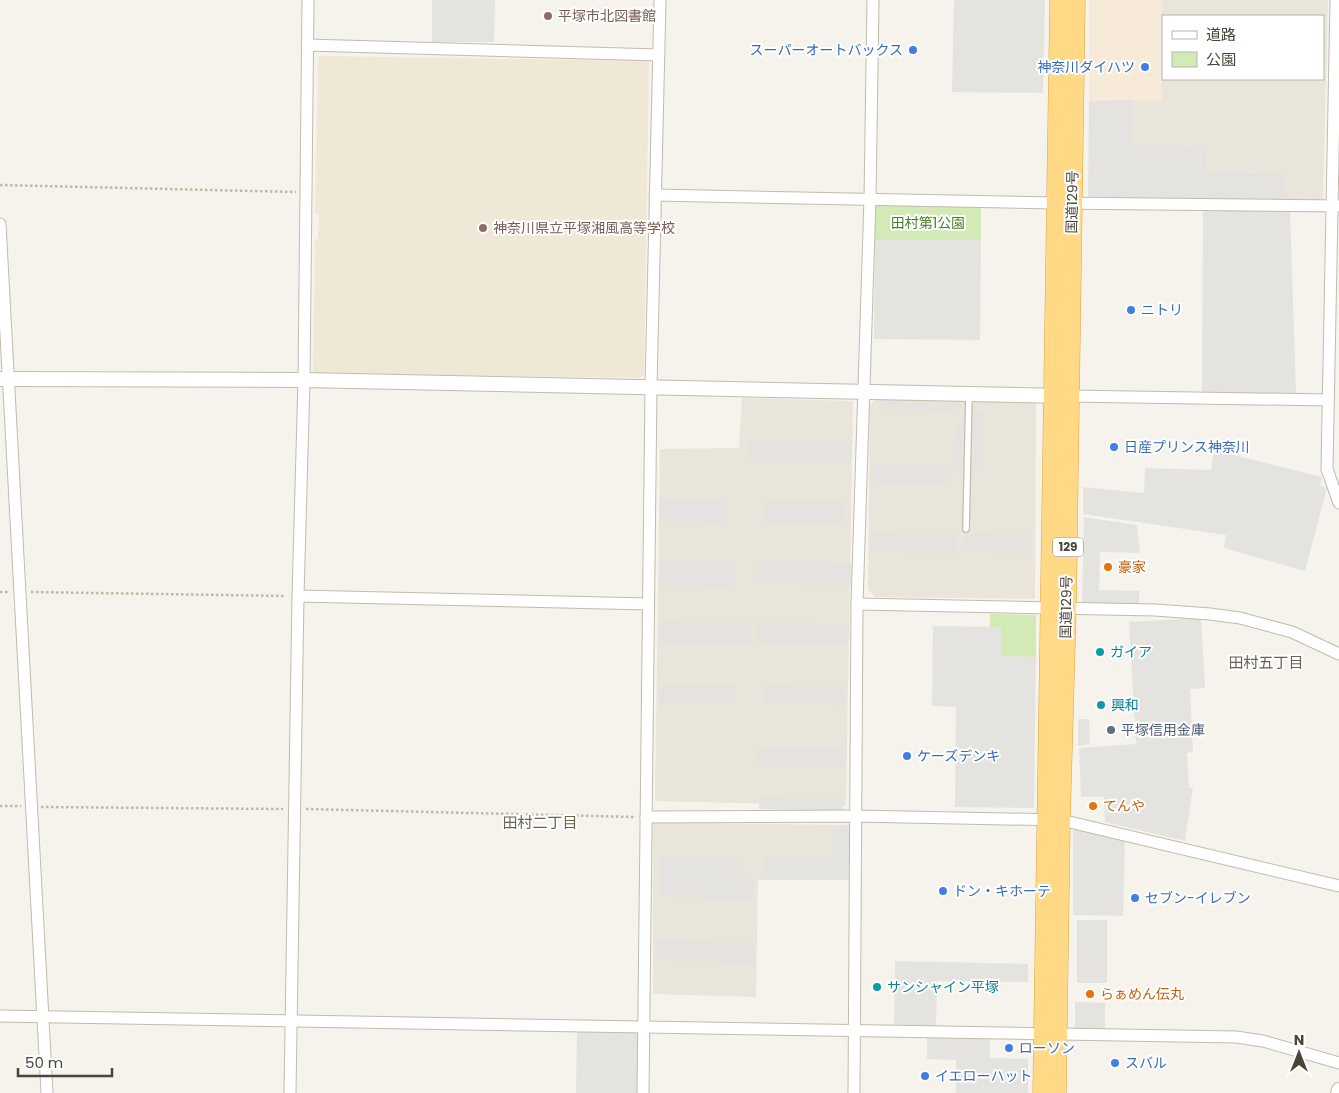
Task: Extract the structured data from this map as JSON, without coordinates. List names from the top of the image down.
{
  "streets": {
    "highway": ["国道129号", "129"]
  },
  "districts": ["田村五丁目", "田村二丁目"],
  "parks": ["田村第1公園"],
  "places": [
    "平塚市北図書館",
    "スーパーオートバックス",
    "神奈川ダイハツ",
    "神奈川県立平塚湘風高等学校",
    "ニトリ",
    "日産プリンス神奈川",
    "豪家",
    "ガイア",
    "興和",
    "平塚信用金庫",
    "ケーズデンキ",
    "てんや",
    "ドン・キホーテ",
    "セブン-イレブン",
    "サンシャイン平塚",
    "らぁめん伝丸",
    "ローソン",
    "スバル",
    "イエローハット"
  ],
  "legend": ["道路", "公園"],
  "scale_bar": "50 m",
  "north": "top"
}
